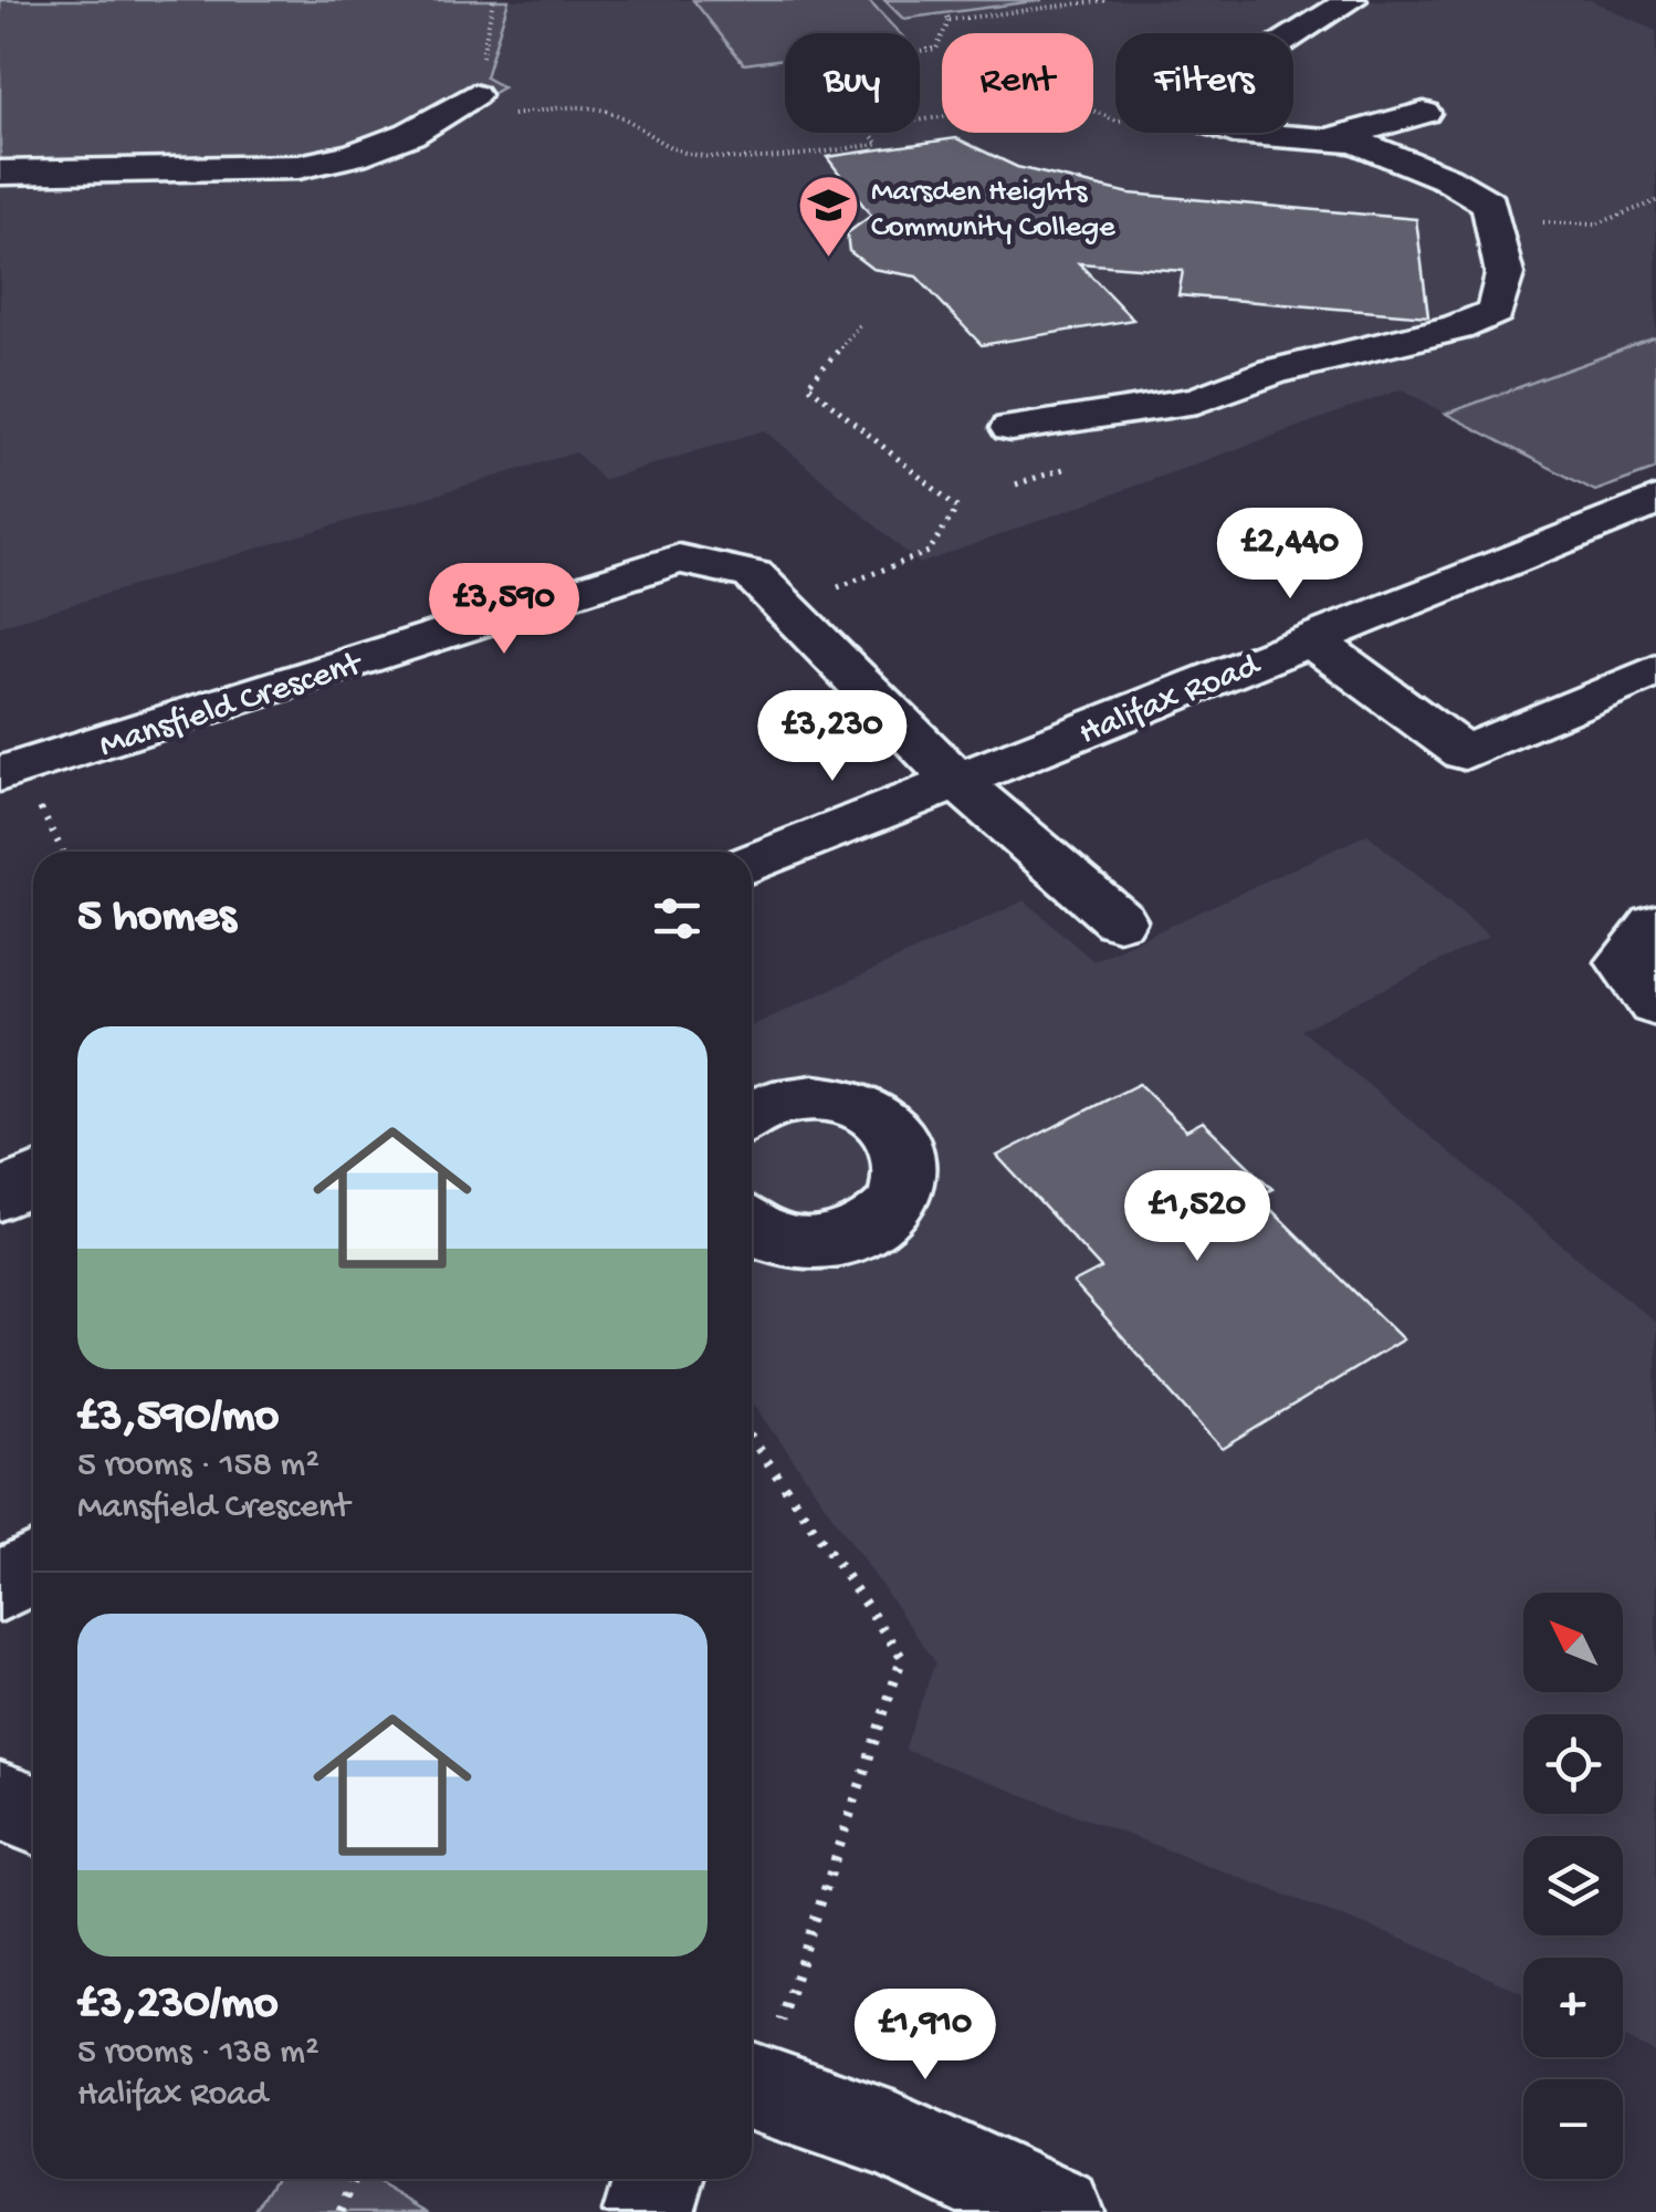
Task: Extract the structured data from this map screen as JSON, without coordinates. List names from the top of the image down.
{
  "streets": {
    "street": ["Halifax Road", "Mansfield Crescent"]
  },
  "crossings": [
    ["Halifax Road", "Mansfield Crescent"]
  ],
  "places": {
    "school or university": ["Marsden Heights Community College"]
  },
  "north": "top left",
  "page": {
    "chip": ["Buy", "Rent", "Filters"],
    "price": [
      "£2,440",
      "£3,590",
      "£3,230",
      "£1,520",
      "£1,910"
    ],
    "heading": "5 homes",
    "list": [
      {
        "name": "£3,590/mo",
        "note": "5 rooms · 158 m² · Mansfield Crescent"
      },
      {
        "name": "£3,230/mo",
        "note": "5 rooms · 138 m² · Halifax Road"
      }
    ],
    "map_buttons": ["+", "−"]
  }
}
